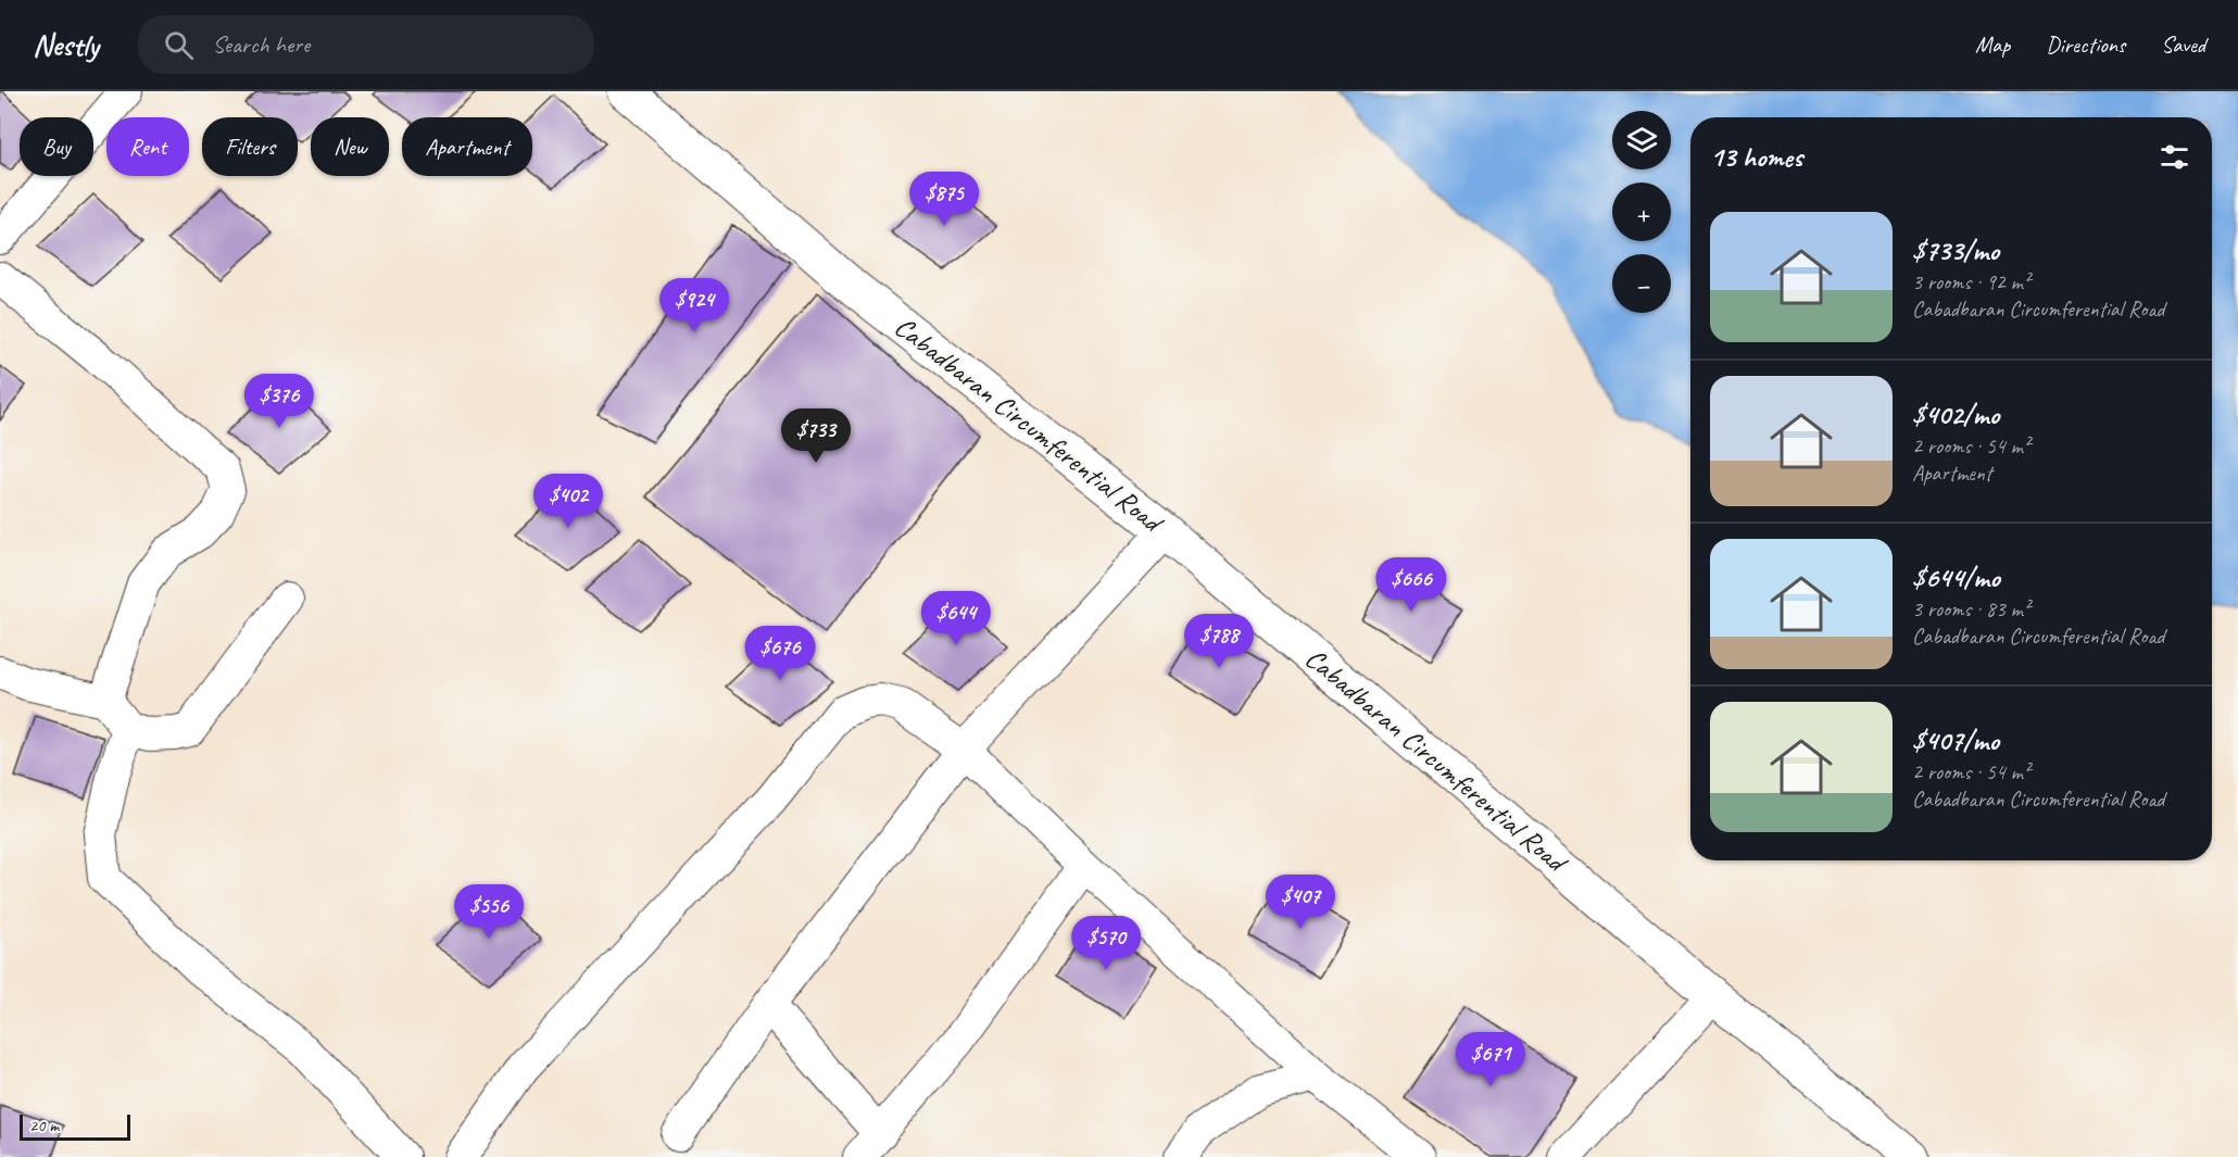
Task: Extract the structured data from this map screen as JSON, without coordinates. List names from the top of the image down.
{
  "streets": {
    "main road": ["Cabadbaran Circumferential Road"]
  },
  "scale_bar": "20 m",
  "page": {
    "header": "Nestly",
    "search": "Search here",
    "nav": ["Map", "Directions", "Saved"],
    "map_buttons": ["+", "−"],
    "chip": [
      "Buy",
      "Rent",
      "Filters",
      "New",
      "Apartment"
    ],
    "heading": "13 homes",
    "price": [
      "$875",
      "$924",
      "$376",
      "$733",
      "$402",
      "$666",
      "$644",
      "$788",
      "$676",
      "$407",
      "$556",
      "$570",
      "$671"
    ],
    "list": [
      {
        "name": "$733/mo",
        "note": "3 rooms · 92 m² · Cabadbaran Circumferential Road"
      },
      {
        "name": "$402/mo",
        "note": "2 rooms · 54 m² · Apartment"
      },
      {
        "name": "$644/mo",
        "note": "3 rooms · 83 m² · Cabadbaran Circumferential Road"
      },
      {
        "name": "$407/mo",
        "note": "2 rooms · 54 m² · Cabadbaran Circumferential Road"
      }
    ],
    "scale": "20 m"
  }
}
